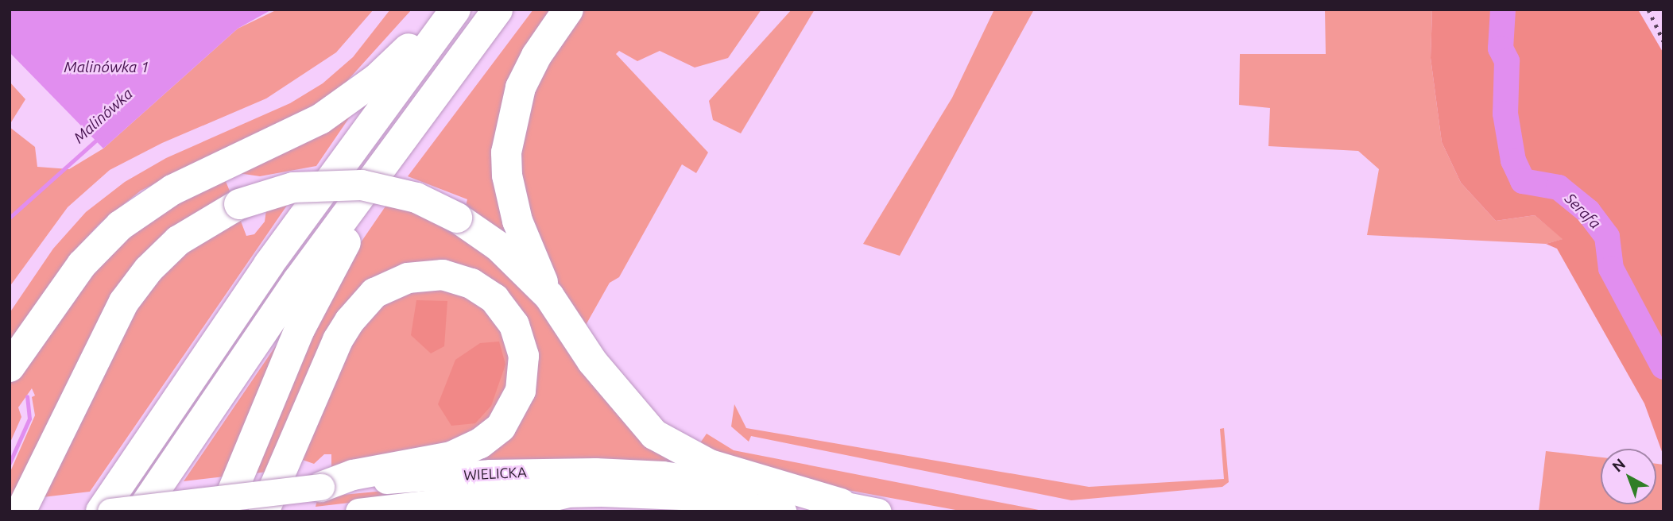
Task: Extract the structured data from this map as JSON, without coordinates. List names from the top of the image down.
{
  "streets": {
    "main road": ["WIELICKA"]
  },
  "water": ["Malinówka 1", "Malinówka", "Serafa"],
  "north": "top left"
}
